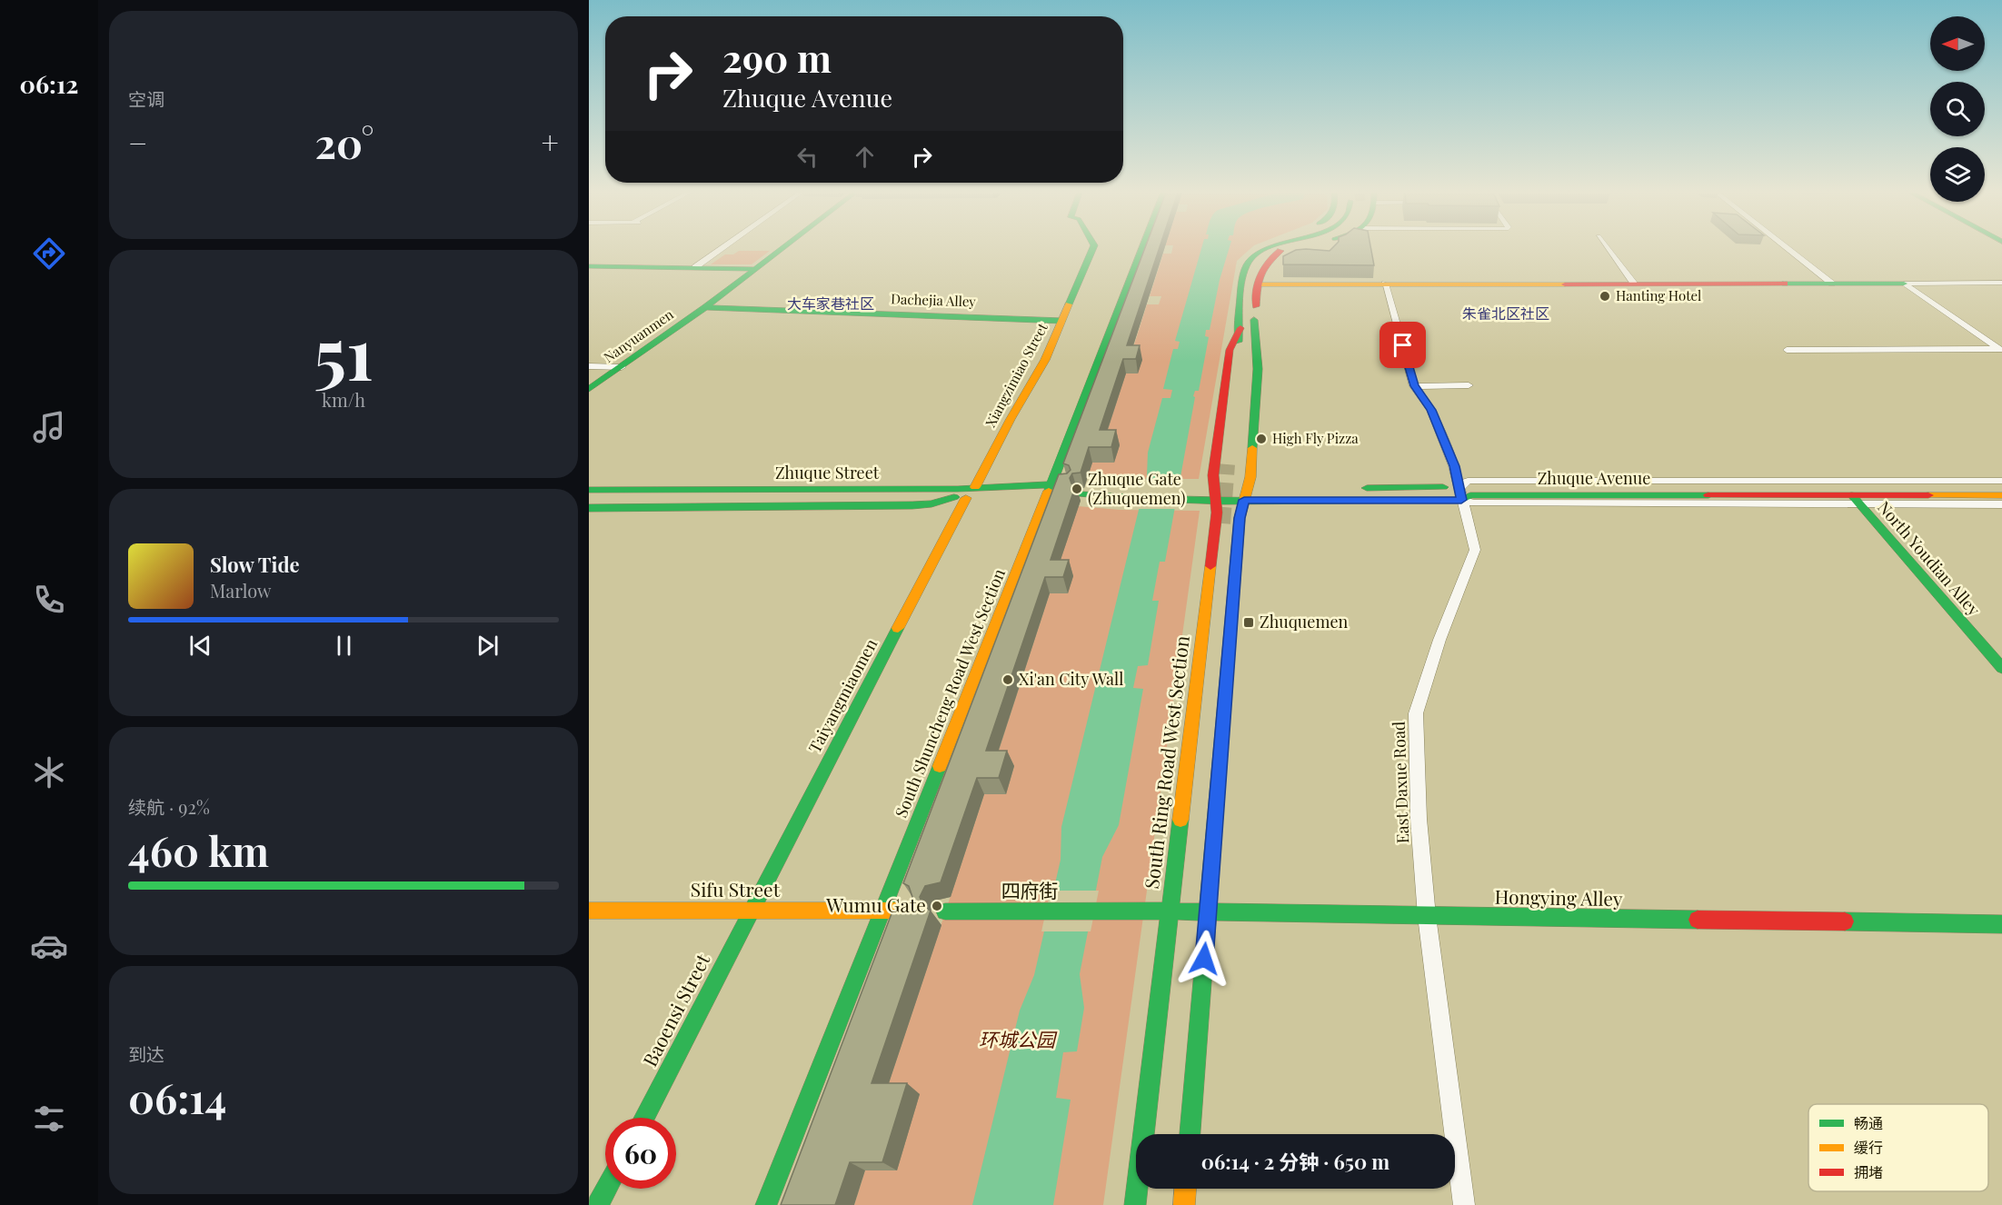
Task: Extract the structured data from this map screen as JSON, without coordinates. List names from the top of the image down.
{
  "streets": {
    "street": [
      "Dachejia Alley",
      "Nanyuanmen",
      "Xiangzimiao Street",
      "Zhuque Street",
      "Zhuque Avenue",
      "North Youdian Alley",
      "South Shuncheng Road West Section",
      "Taiyangmiaomen",
      "South Ring Road West Section",
      "East Daxue Road",
      "Sifu Street",
      "四府街",
      "Hongying Alley",
      "Baoensi Street"
    ]
  },
  "crossings": [
    ["Dachejia Alley", "Nanyuanmen"],
    ["Dachejia Alley", "Xiangzimiao Street"],
    ["Xiangzimiao Street", "Zhuque Street"],
    ["Zhuque Street", "South Shuncheng Road West Section"],
    ["Zhuque Street", "Taiyangmiaomen"],
    ["Zhuque Avenue", "North Youdian Alley"],
    ["Zhuque Avenue", "South Ring Road West Section"],
    ["Zhuque Avenue", "East Daxue Road"],
    ["South Shuncheng Road West Section", "Sifu Street"],
    ["Taiyangmiaomen", "Sifu Street"],
    ["Taiyangmiaomen", "Baoensi Street"],
    ["South Ring Road West Section", "Hongying Alley"],
    ["East Daxue Road", "Hongying Alley"],
    ["Sifu Street", "Baoensi Street"],
    ["四府街", "Hongying Alley"]
  ],
  "districts": ["大车家巷社区", "朱雀北区社区"],
  "parks": ["环城公园"],
  "places": {
    "other": [
      "Hanting Hotel",
      "High Fly Pizza",
      "Zhuque Gate (Zhuquemen)",
      "Xi'an City Wall",
      "Wumu Gate"
    ],
    "transit": ["Zhuquemen"]
  },
  "legend": ["畅通", "缓行", "拥堵"],
  "north": "left",
  "page": {
    "tabs": "06:12",
    "tile": [
      "空调",
      ["51", "km/h"],
      ["续航 · 92%", "460 km"],
      ["到达", "06:14"]
    ],
    "turn": ["290 m", "Zhuque Avenue"],
    "heat": ["−", "20°", "+"],
    "song": ["Slow Tide", "Marlow"],
    "limit": "60",
    "trip": "06:14 · 2 分钟 · 650 m"
  }
}
